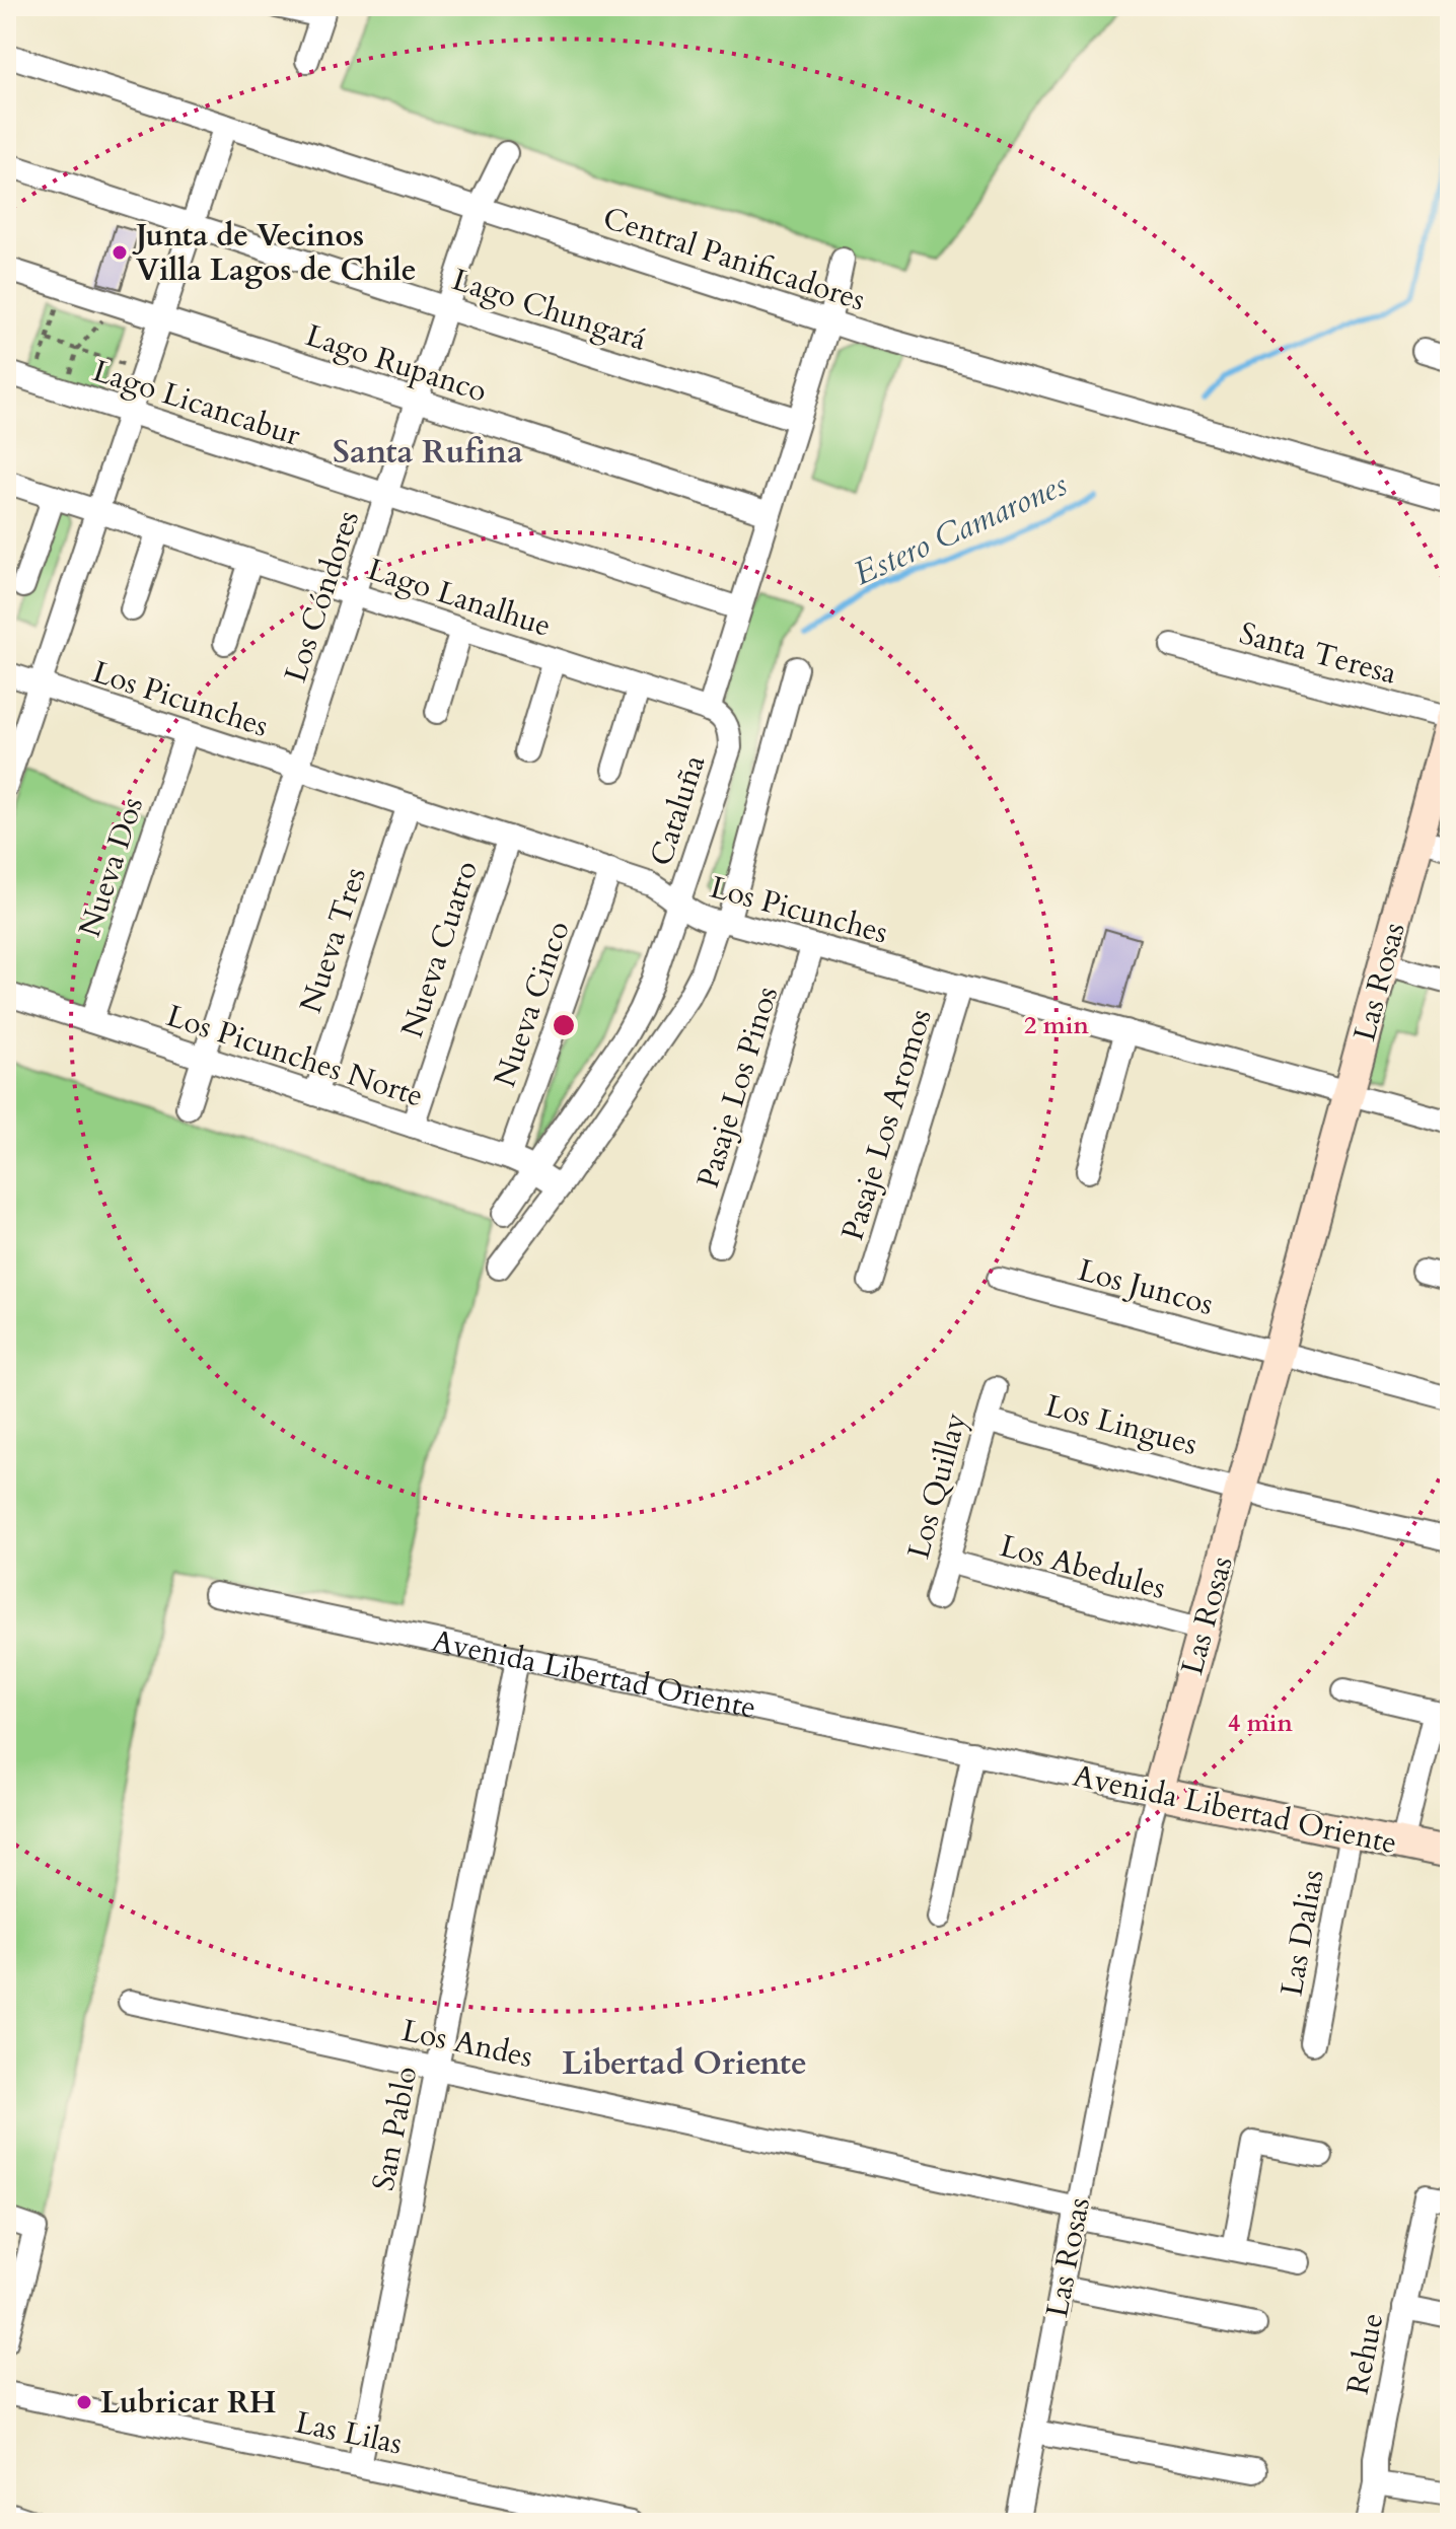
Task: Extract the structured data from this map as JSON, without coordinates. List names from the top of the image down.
{
  "streets": {
    "main road": ["Las Rosas", "Avenida Libertad Oriente"],
    "street": [
      "Central Panificadores",
      "Lago Chungará",
      "Lago Rupanco",
      "Lago Licancabur",
      "Los Cóndores",
      "Lago Lanalhue",
      "Santa Teresa",
      "Los Picunches",
      "Cataluña",
      "Nueva Dos",
      "Nueva Tres",
      "Nueva Cuatro",
      "Nueva Cinco",
      "Los Picunches Norte",
      "Pasaje Los Pinos",
      "Pasaje Los Aromos",
      "Los Juncos",
      "Los Lingues",
      "Los Quillay",
      "Los Abedules",
      "Las Dalias",
      "Los Andes",
      "San Pablo",
      "Rehue",
      "Las Lilas"
    ]
  },
  "crossings": [
    ["Central Panificadores", "Los Cóndores"],
    ["Lago Chungará", "Los Cóndores"],
    ["Lago Rupanco", "Los Cóndores"],
    ["Lago Licancabur", "Los Cóndores"],
    ["Los Cóndores", "Lago Lanalhue"],
    ["Los Cóndores", "Los Picunches"],
    ["Los Cóndores", "Los Picunches Norte"],
    ["Lago Lanalhue", "Cataluña"],
    ["Santa Teresa", "Las Rosas"],
    ["Los Picunches", "Cataluña"],
    ["Los Picunches", "Nueva Dos"],
    ["Los Picunches", "Nueva Tres"],
    ["Los Picunches", "Nueva Cuatro"],
    ["Los Picunches", "Las Rosas"],
    ["Los Picunches", "Nueva Cinco"],
    ["Los Picunches", "Pasaje Los Pinos"],
    ["Los Picunches", "Pasaje Los Aromos"],
    ["Cataluña", "Los Picunches Norte"],
    ["Nueva Dos", "Los Picunches Norte"],
    ["Nueva Tres", "Los Picunches Norte"],
    ["Nueva Cuatro", "Los Picunches Norte"],
    ["Las Rosas", "Los Juncos"],
    ["Las Rosas", "Los Lingues"],
    ["Las Rosas", "Los Abedules"],
    ["Las Rosas", "Avenida Libertad Oriente"],
    ["Las Rosas", "Los Andes"],
    ["Nueva Cinco", "Los Picunches Norte"],
    ["Los Lingues", "Los Quillay"],
    ["Los Quillay", "Los Abedules"],
    ["Avenida Libertad Oriente", "Las Dalias"],
    ["Avenida Libertad Oriente", "San Pablo"],
    ["Los Andes", "San Pablo"],
    ["San Pablo", "Las Lilas"]
  ],
  "districts": ["Santa Rufina", "Libertad Oriente"],
  "water": ["Estero Camarones"],
  "places": ["Junta de Vecinos Villa Lagos de Chile", "Lubricar RH"],
  "rings": ["2 min", "4 min"]
}
